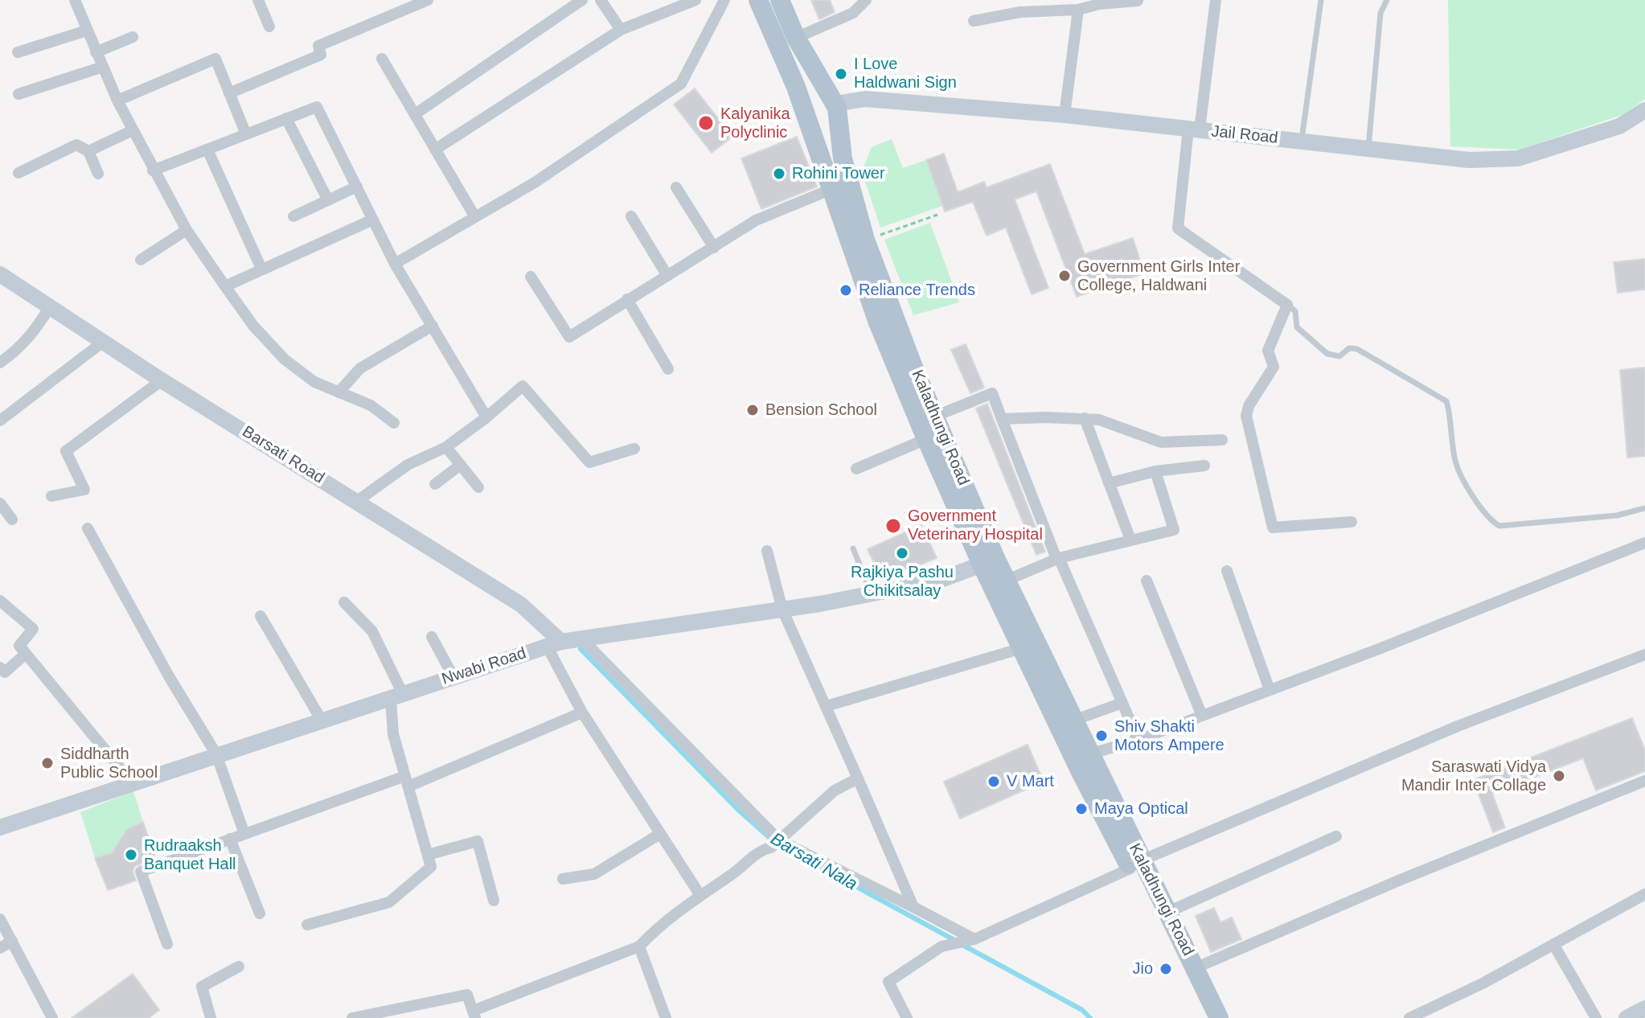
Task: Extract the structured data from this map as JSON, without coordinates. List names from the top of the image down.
{
  "streets": {
    "main road": ["Kaladhungi Road"],
    "street": ["Jail Road", "Barsati Road", "Nwabi Road"]
  },
  "crossings": [
    ["Jail Road", "Kaladhungi Road"],
    ["Kaladhungi Road", "Nwabi Road"],
    ["Barsati Road", "Nwabi Road"]
  ],
  "water": ["Barsati Nala"],
  "places": [
    "I Love Haldwani Sign",
    "Kalyanika Polyclinic",
    "Rohini Tower",
    "Government Girls Inter College, Haldwani",
    "Reliance Trends",
    "Bension School",
    "Government Veterinary Hospital",
    "Rajkiya Pashu Chikitsalay",
    "Shiv Shakti Motors Ampere",
    "Siddharth Public School",
    "Saraswati Vidya Mandir Inter Collage",
    "V Mart",
    "Maya Optical",
    "Rudraaksh Banquet Hall",
    "Jio"
  ]
}
